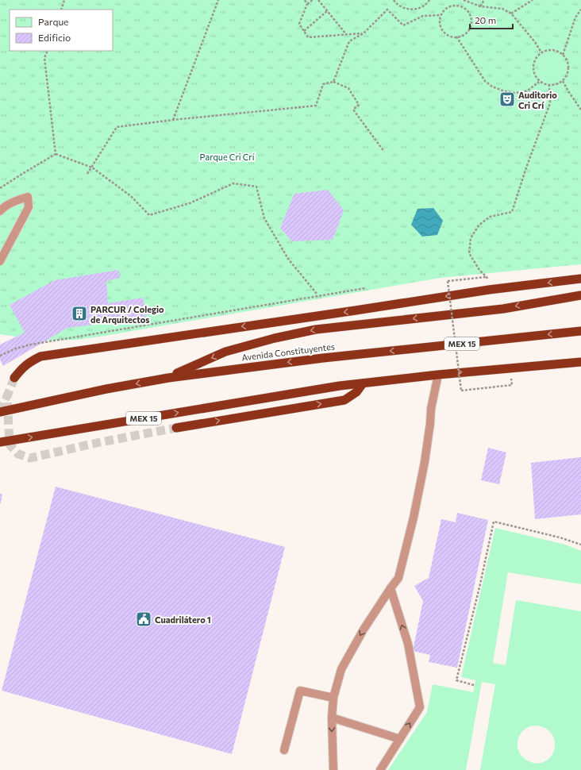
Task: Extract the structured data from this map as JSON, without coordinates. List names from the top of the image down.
{
  "streets": {
    "highway": ["MEX 15", "Avenida Constituyentes"]
  },
  "parks": ["Parque Cri Crí"],
  "places": {
    "theatre": ["Auditorio Cri Crí"],
    "building": ["PARCUR / Colegio de Arquitectos"],
    "public building": ["Cuadrilátero 1"]
  },
  "legend": ["Parque", "Edificio"],
  "scale_bar": "20 m"
}
